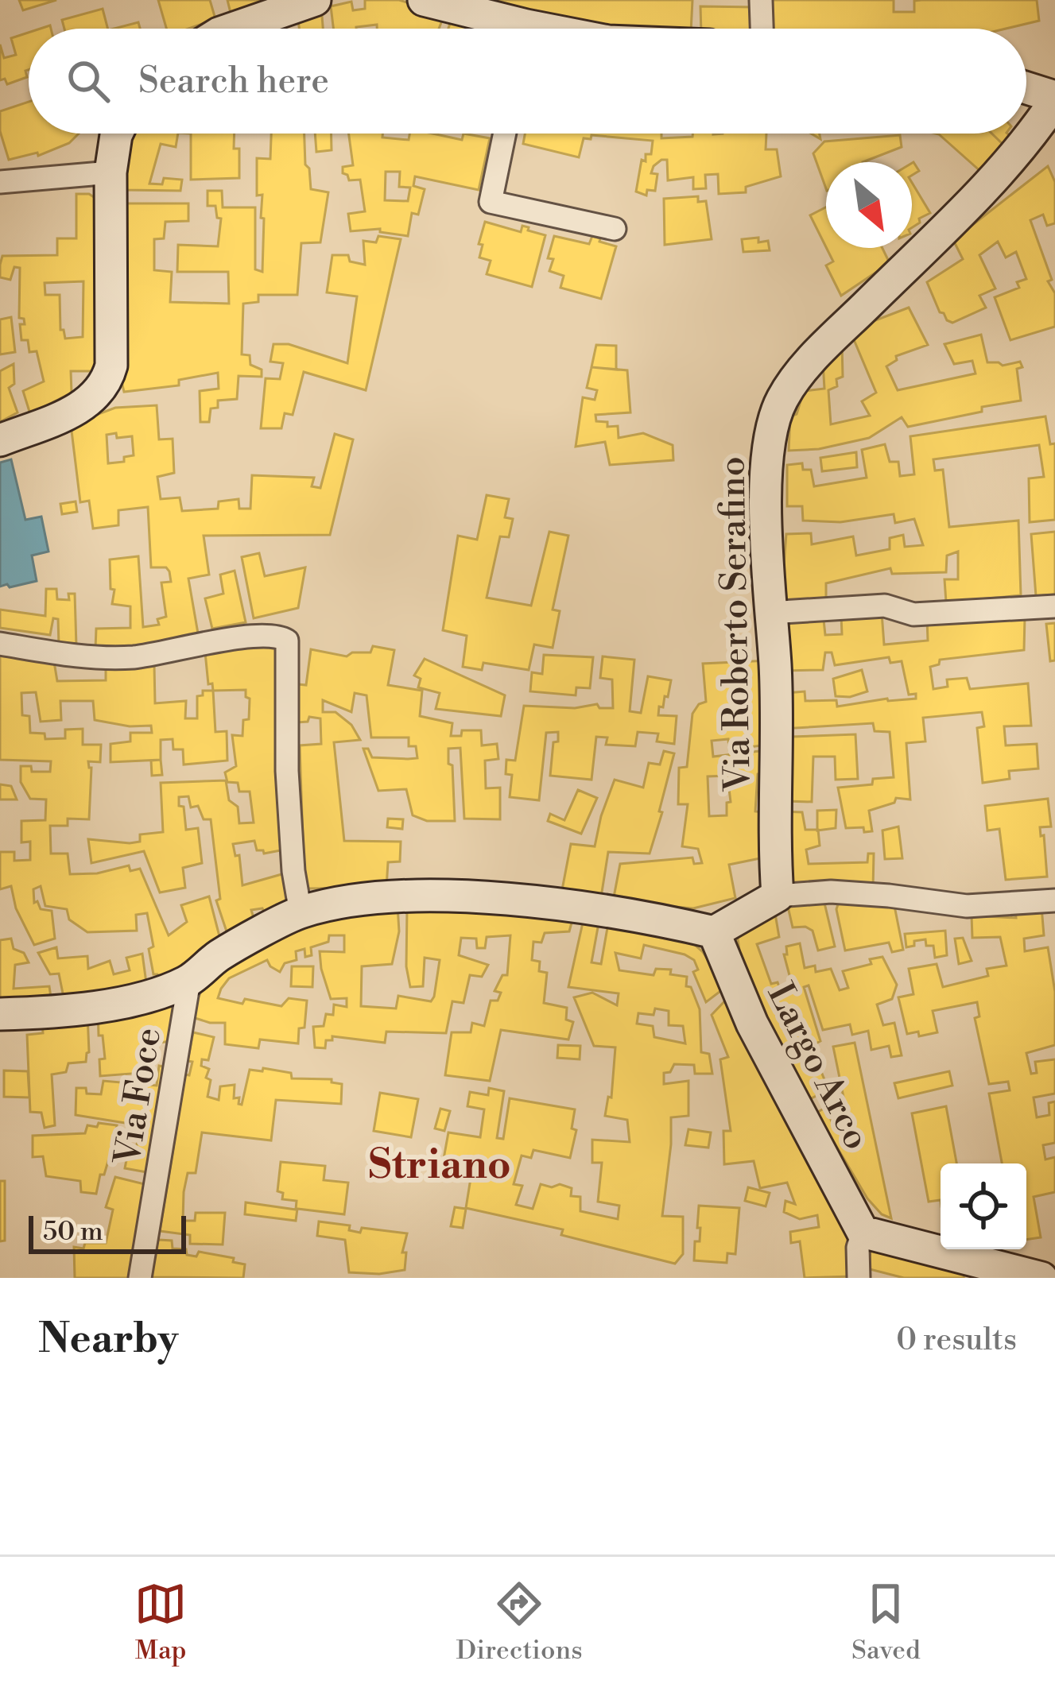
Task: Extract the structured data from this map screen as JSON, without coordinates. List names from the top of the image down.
{
  "streets": {
    "main road": ["Via Roberto Serafino", "Largo Arco"],
    "street": ["Via Foce"]
  },
  "districts": ["Striano"],
  "scale_bar": "50 m",
  "north": "bottom right",
  "page": {
    "search": "Search here",
    "scale": "50 m",
    "heading": ["Nearby", "0 results"],
    "nav": ["Map", "Directions", "Saved"]
  }
}
